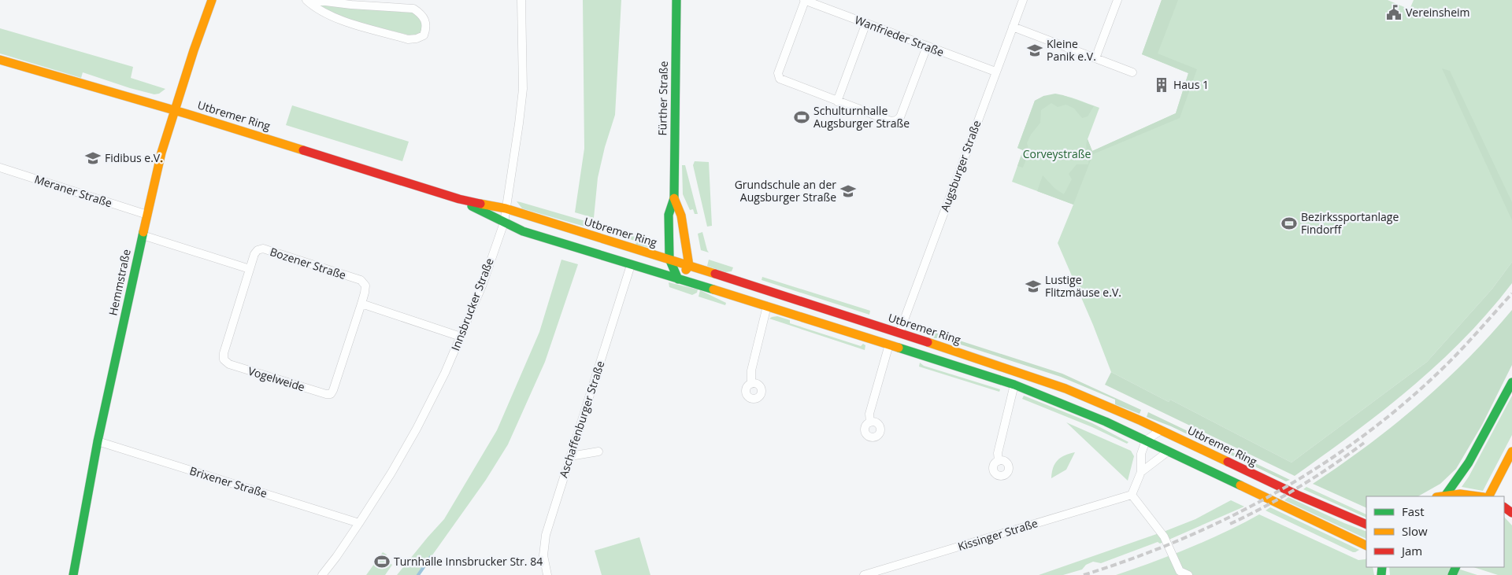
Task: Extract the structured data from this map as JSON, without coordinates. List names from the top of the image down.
{
  "streets": {
    "main road": ["Fürther Straße", "Utbremer Ring", "Hemmstraße"],
    "street": [
      "Wanfrieder Straße",
      "Augsburger Straße",
      "Meraner Straße",
      "Bozener Straße",
      "Innsbrucker Straße",
      "Vogelweide",
      "Aschaffenburger Straße",
      "Brixener Straße",
      "Kissinger Straße"
    ]
  },
  "crossings": [
    ["Wanfrieder Straße", "Augsburger Straße"],
    ["Fürther Straße", "Utbremer Ring"],
    ["Utbremer Ring", "Augsburger Straße"],
    ["Utbremer Ring", "Hemmstraße"],
    ["Utbremer Ring", "Innsbrucker Straße"],
    ["Utbremer Ring", "Aschaffenburger Straße"],
    ["Meraner Straße", "Hemmstraße"],
    ["Bozener Straße", "Vogelweide"],
    ["Hemmstraße", "Brixener Straße"],
    ["Innsbrucker Straße", "Brixener Straße"]
  ],
  "parks": ["Corveystraße"],
  "places": {
    "public building": ["Vereinsheim"],
    "school or university": [
      "Kleine Panik e.V.",
      "Fidibus e.V.",
      "Grundschule an der Augsburger Straße",
      "Lustige Flitzmäuse e.V."
    ],
    "building": ["Haus 1"],
    "sports": ["Schulturnhalle Augsburger Straße", "Bezirkssportanlage Findorff", "Turnhalle Innsbrucker Str. 84"]
  },
  "legend": ["Fast", "Slow", "Jam"]
}
